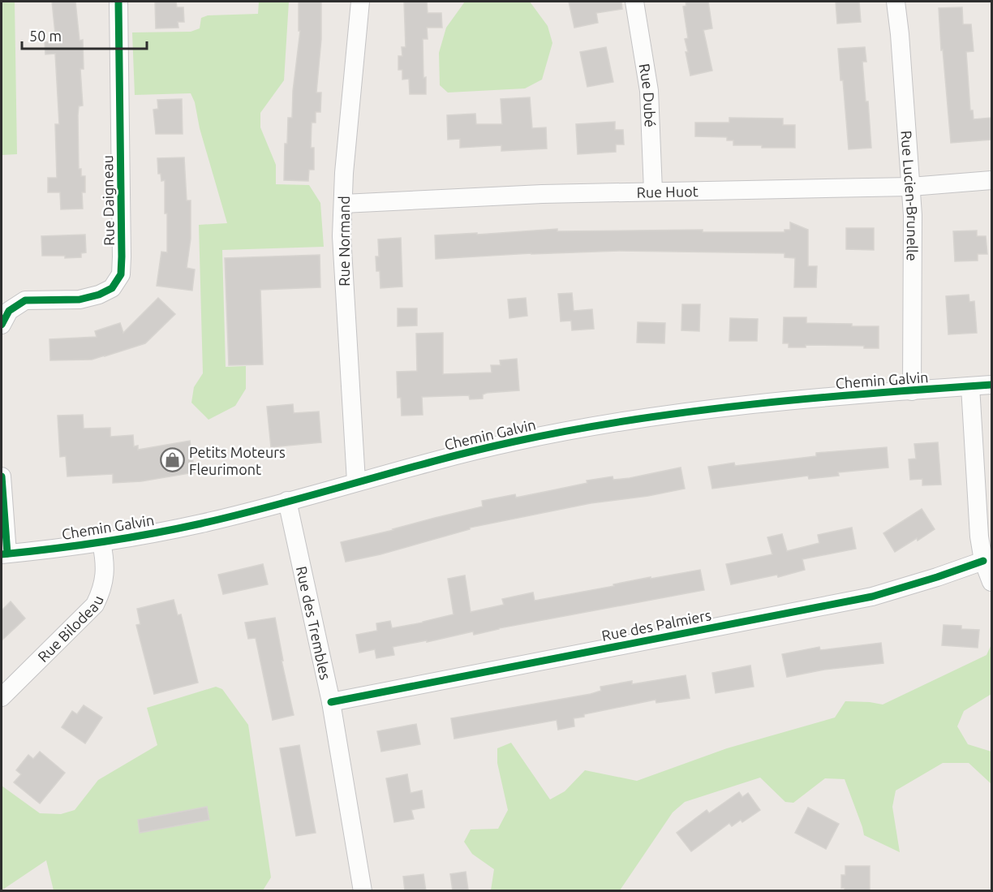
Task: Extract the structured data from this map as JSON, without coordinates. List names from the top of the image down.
{
  "streets": {
    "street": [
      "Rue Dubé",
      "Rue Huot",
      "Rue Lucien-Brunelle",
      "Rue Daigneau",
      "Rue Normand",
      "Chemin Galvin",
      "Rue des Trembles",
      "Rue des Palmiers",
      "Rue Bilodeau"
    ]
  },
  "crossings": [
    ["Rue Dubé", "Rue Huot"],
    ["Rue Huot", "Rue Lucien-Brunelle"],
    ["Rue Huot", "Rue Normand"],
    ["Rue Lucien-Brunelle", "Chemin Galvin"],
    ["Rue Normand", "Chemin Galvin"],
    ["Chemin Galvin", "Rue des Trembles"],
    ["Chemin Galvin", "Rue Bilodeau"],
    ["Rue des Trembles", "Rue des Palmiers"]
  ],
  "places": {
    "shop": ["Petits Moteurs Fleurimont"]
  },
  "scale_bar": "50 m"
}
